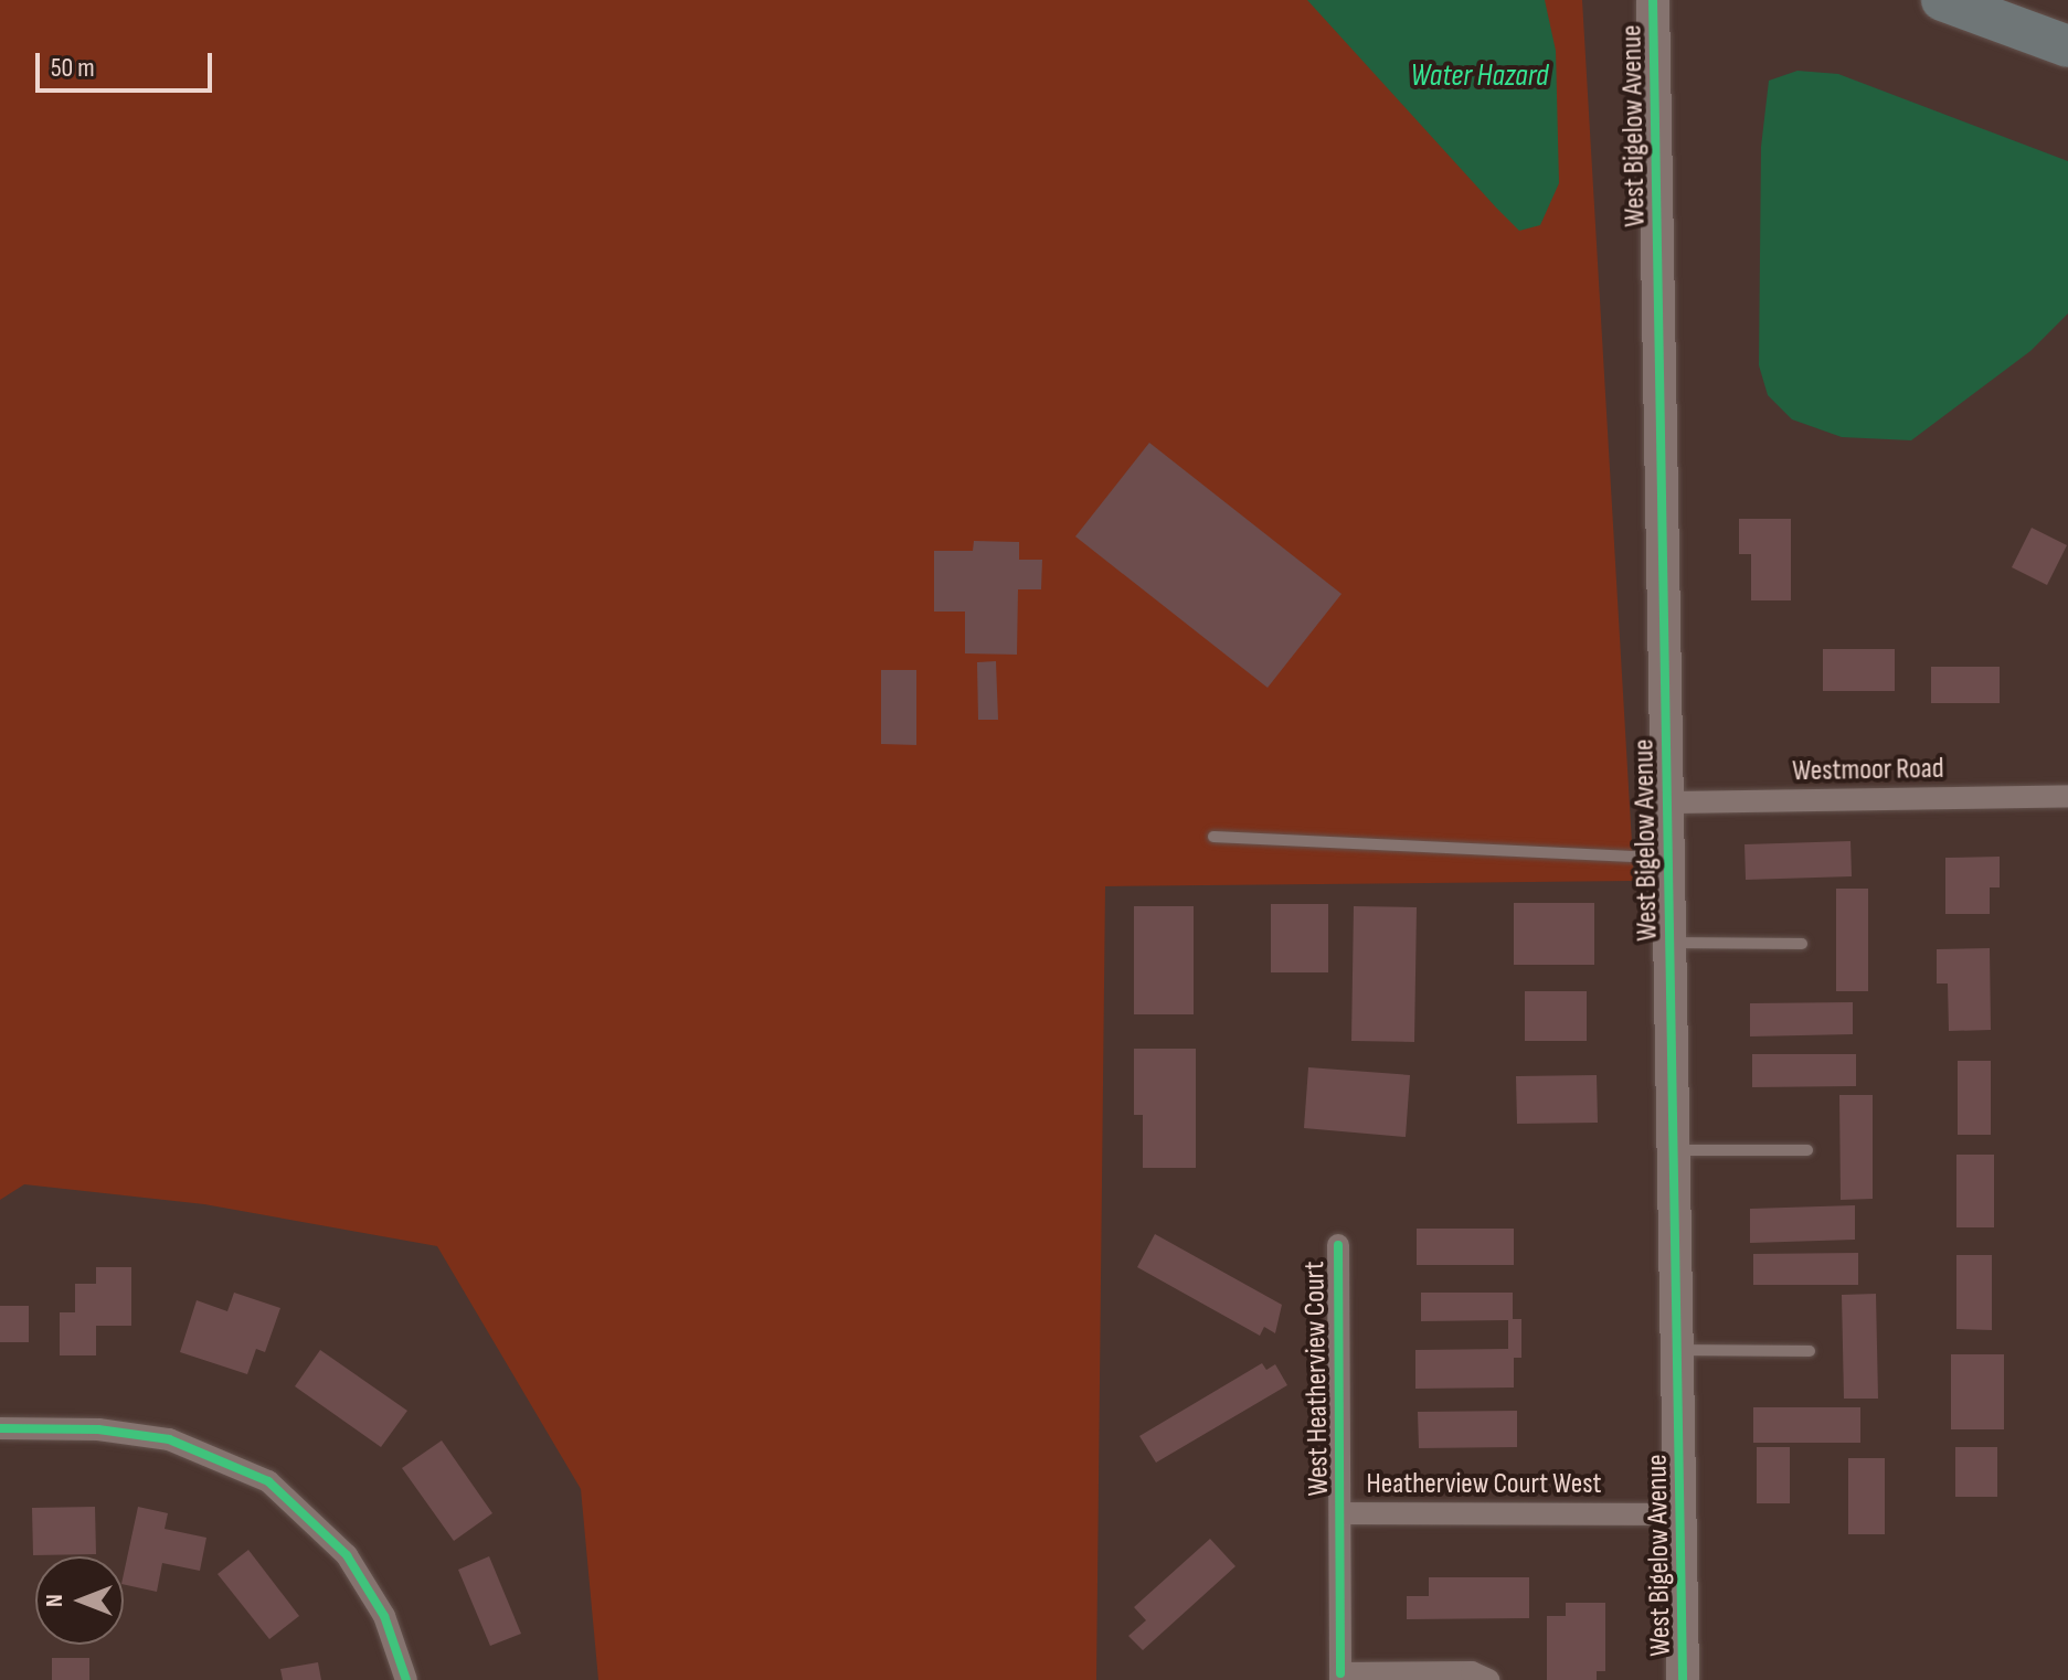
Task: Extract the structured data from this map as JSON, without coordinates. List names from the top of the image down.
{
  "streets": {
    "street": [
      "West Bigelow Avenue",
      "Westmoor Road",
      "West Heatherview Court",
      "Heatherview Court West"
    ]
  },
  "crossings": [
    ["West Bigelow Avenue", "Westmoor Road"],
    ["West Bigelow Avenue", "Heatherview Court West"],
    ["West Heatherview Court", "Heatherview Court West"]
  ],
  "water": ["Water Hazard"],
  "scale_bar": "50 m",
  "north": "left"
}
